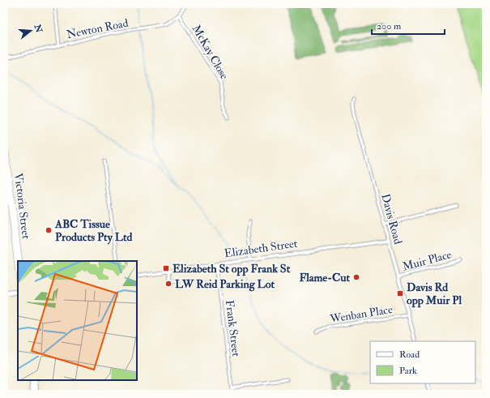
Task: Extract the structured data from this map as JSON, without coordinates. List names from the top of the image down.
{
  "streets": {
    "main road": ["Victoria Street"],
    "street": [
      "Newton Road",
      "McKay Close",
      "Davis Road",
      "Elizabeth Street",
      "Muir Place",
      "Wenban Place",
      "Frank Street"
    ]
  },
  "crossings": [
    ["Newton Road", "McKay Close"],
    ["Davis Road", "Elizabeth Street"],
    ["Davis Road", "Muir Place"],
    ["Davis Road", "Wenban Place"],
    ["Elizabeth Street", "Frank Street"]
  ],
  "places": {
    "other": ["ABC Tissue Products Pty Ltd", "Flame-Cut", "LW Reid Parking Lot"],
    "transit": ["Elizabeth St opp Frank St", "Davis Rd opp Muir Pl"]
  },
  "legend": ["Road", "Park"],
  "scale_bar": "200 m",
  "north": "right"
}
